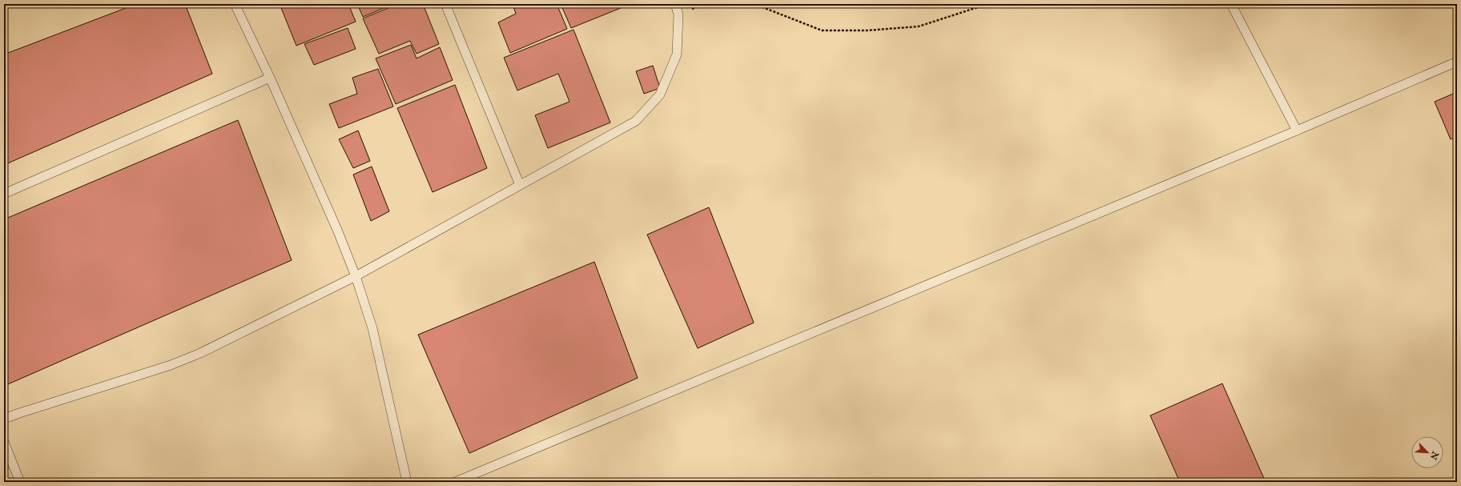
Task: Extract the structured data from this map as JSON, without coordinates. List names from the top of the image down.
{
  "north": "bottom right"
}
